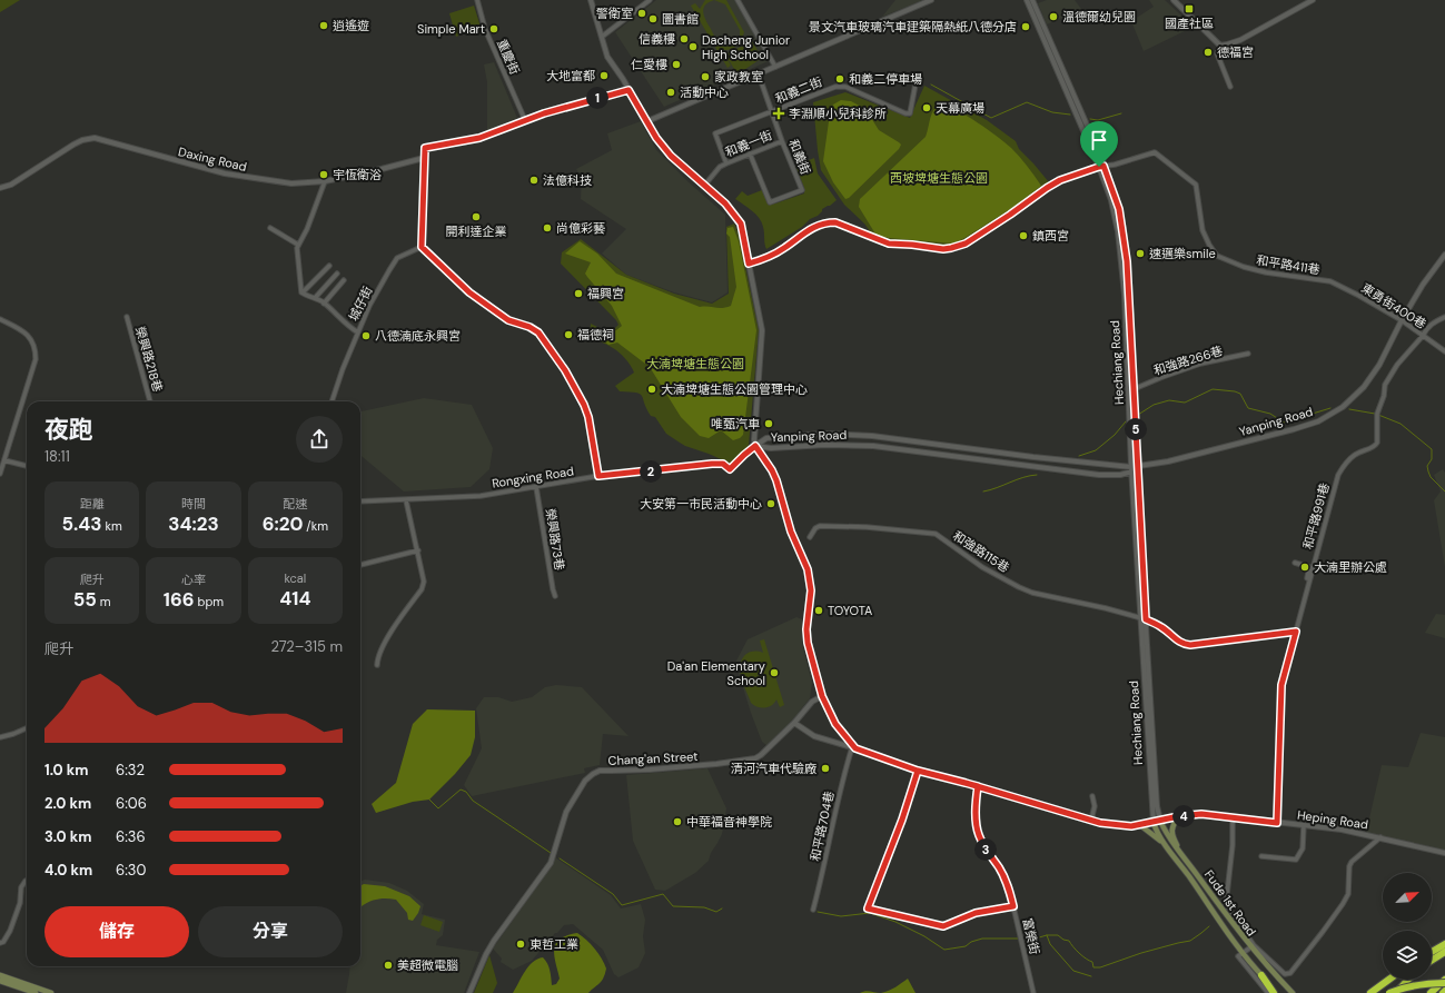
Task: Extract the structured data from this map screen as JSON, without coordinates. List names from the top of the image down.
{
  "streets": {
    "main road": ["Fude 1st Road"],
    "street": [
      "重慶街",
      "和義二街",
      "和義一街",
      "和義街",
      "Daxing Road",
      "和平路411巷",
      "城仔街",
      "東勇街400巷",
      "榮興路218巷",
      "和強路266巷",
      "Hechiang Road",
      "Yanping Road",
      "Rongxing Road",
      "和平路991巷",
      "榮興路73巷",
      "和強路115巷",
      "Chang'an Street",
      "Heping Road",
      "和平路704巷",
      "富榮街"
    ]
  },
  "crossings": [
    ["和義二街", "和義一街"],
    ["和義二街", "和義街"],
    ["和義一街", "和義街"],
    ["和平路411巷", "東勇街400巷"],
    ["和平路411巷", "Hechiang Road"],
    ["東勇街400巷", "Yanping Road"],
    ["東勇街400巷", "和平路991巷"],
    ["和強路266巷", "Hechiang Road"],
    ["Hechiang Road", "Yanping Road"],
    ["Hechiang Road", "和強路115巷"],
    ["Hechiang Road", "Heping Road"],
    ["Hechiang Road", "Fude 1st Road"],
    ["Yanping Road", "Rongxing Road"],
    ["Rongxing Road", "榮興路73巷"],
    ["和平路991巷", "Heping Road"],
    ["Chang'an Street", "Heping Road"],
    ["Heping Road", "和平路704巷"],
    ["Heping Road", "Fude 1st Road"],
    ["Heping Road", "富榮街"]
  ],
  "parks": ["西坡埤塘生態公園", "大湳埤塘生態公園"],
  "places": {
    "transit": ["國產社區"],
    "other": [
      "警衛室",
      "溫德爾幼兒園",
      "圖書館",
      "逍遙遊",
      "景文汽車玻璃汽車建築隔熱紙八德分店",
      "Simple Mart",
      "信義樓",
      "Dacheng Junior High School",
      "德福宮",
      "仁愛樓",
      "大地富都",
      "家政教室",
      "和義二停車場",
      "活動中心",
      "天幕廣場",
      "宇恆衛浴",
      "法億科技",
      "開利達企業",
      "尚億彩藝",
      "鎮西宮",
      "速邁樂smile",
      "福興宮",
      "福德祠",
      "八德湳底永興宮",
      "大湳埤塘生態公園管理中心",
      "唯甄汽車",
      "大安第一市民活動中心",
      "大湳里辦公處",
      "TOYOTA",
      "Da'an Elementary School",
      "清河汽車代驗廠",
      "中華福音神學院",
      "東哲工業",
      "美超微電腦"
    ],
    "health": ["李淵順小兒科診所"]
  },
  "north": "top right",
  "page": {
    "pins": [
      "1",
      "5",
      "2",
      "4",
      "3"
    ],
    "heading": ["夜跑", "18:11"],
    "stats": [
      ["距離", "5.43 km"],
      ["時間", "34:23"],
      ["配速", "6:20 /km"],
      ["爬升", "55 m"],
      ["心率", "166 bpm"],
      ["kcal", "414"]
    ],
    "chart": ["爬升", "272–315 m"],
    "list": [
      {
        "name": "1.0 km",
        "note": "6:32"
      },
      {
        "name": "2.0 km",
        "note": "6:06"
      },
      {
        "name": "3.0 km",
        "note": "6:36"
      },
      {
        "name": "4.0 km",
        "note": "6:30"
      }
    ],
    "buttons": ["儲存", "分享"]
  }
}
